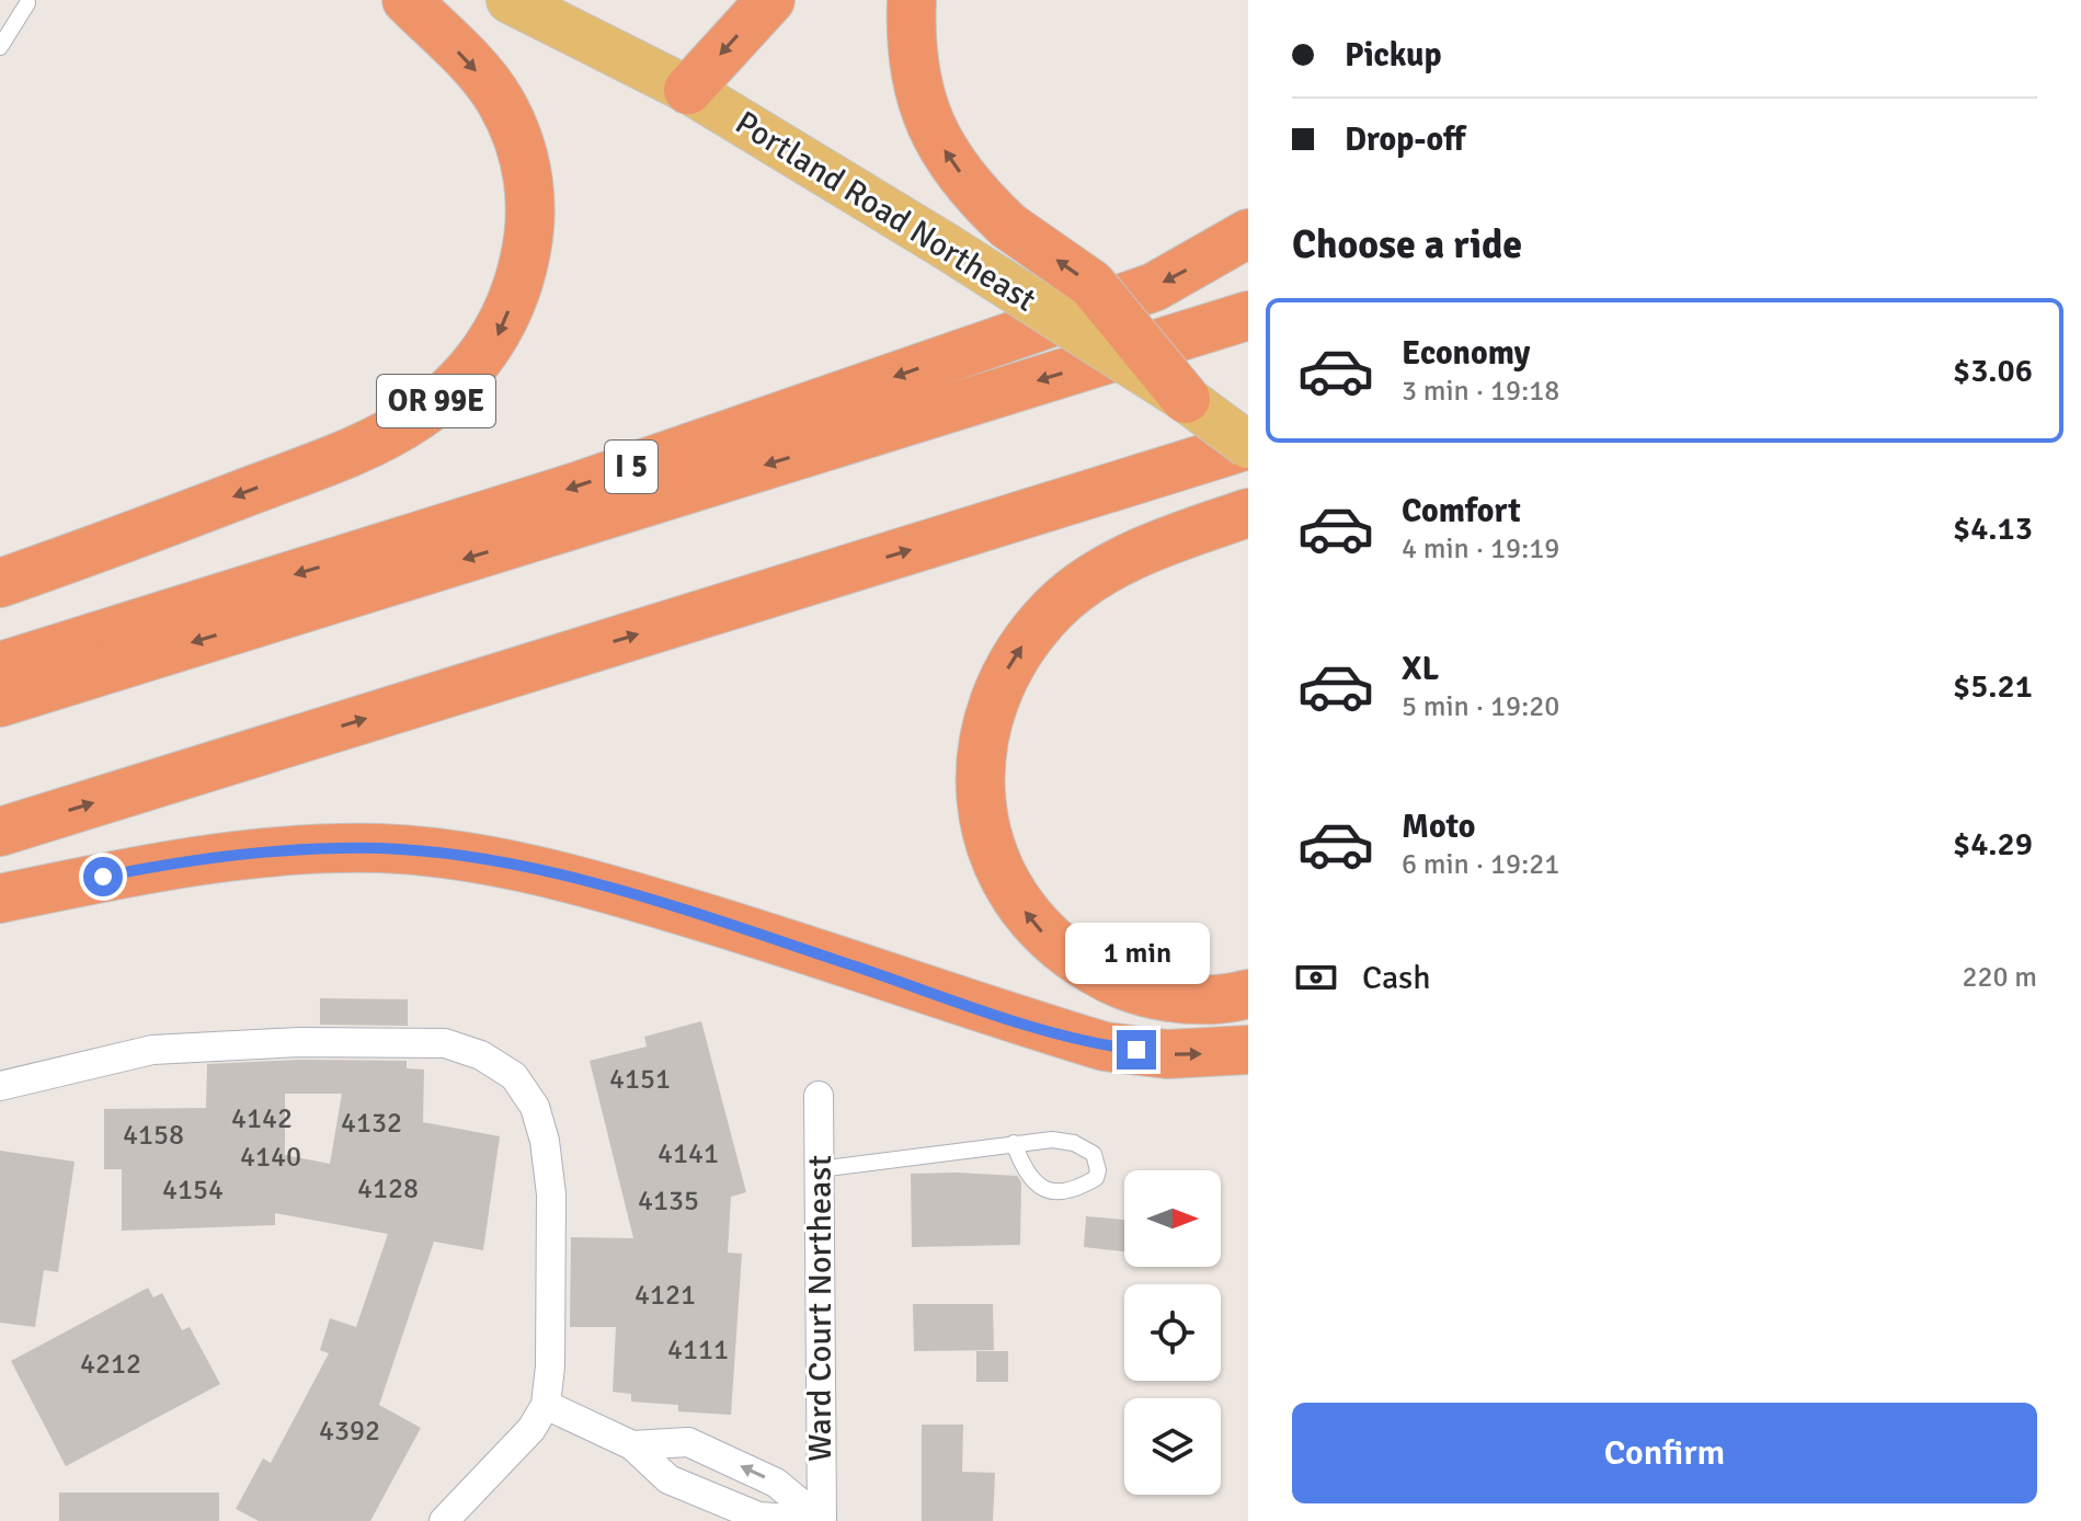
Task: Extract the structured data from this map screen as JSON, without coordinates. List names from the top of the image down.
{
  "streets": {
    "highway": ["OR 99E", "I 5"],
    "main road": ["Portland Road Northeast"],
    "street": ["Ward Court Northeast"]
  },
  "house_numbers": [
    "4151",
    "4142",
    "4132",
    "4158",
    "4141",
    "4140",
    "4128",
    "4154",
    "4135",
    "4121",
    "4111",
    "4212",
    "4392"
  ],
  "north": "right",
  "page": {
    "banner": ["Pickup", "Drop-off"],
    "heading": "Choose a ride",
    "list": [
      {
        "name": "Economy",
        "note": "3 min · 19:18",
        "value": "$3.06"
      },
      {
        "name": "Comfort",
        "note": "4 min · 19:19",
        "value": "$4.13"
      },
      {
        "name": "XL",
        "note": "5 min · 19:20",
        "value": "$5.21"
      },
      {
        "name": "Moto",
        "note": "6 min · 19:21",
        "value": "$4.29"
      }
    ],
    "bubble": "1 min",
    "pay": ["Cash", "220 m"],
    "buttons": "Confirm"
  }
}
